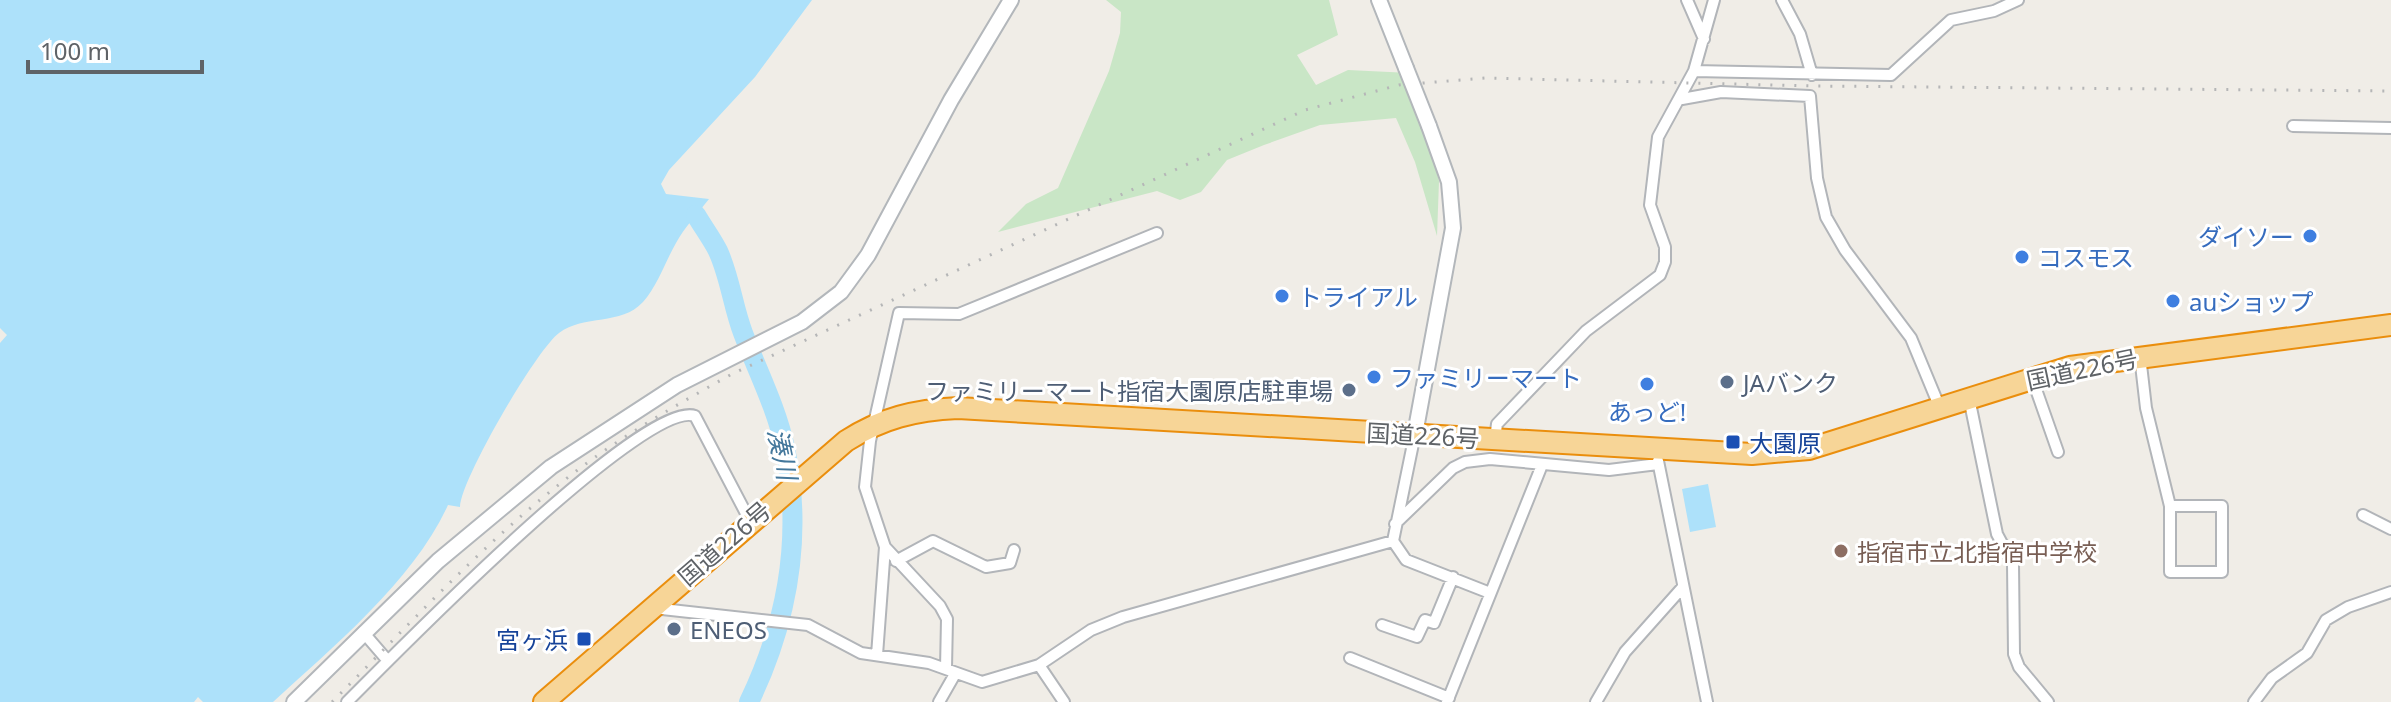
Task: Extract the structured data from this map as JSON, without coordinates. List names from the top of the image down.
{
  "streets": {
    "highway": ["国道226号"]
  },
  "water": ["湊川"],
  "places": {
    "other": [
      "ダイソー",
      "コスモス",
      "トライアル",
      "auショップ",
      "ファミリーマート",
      "JAバンク",
      "あっど!",
      "ファミリーマート指宿大園原店駐車場",
      "指宿市立北指宿中学校",
      "ENEOS"
    ],
    "transit": ["大園原", "宮ヶ浜"]
  },
  "scale_bar": "100 m"
}
